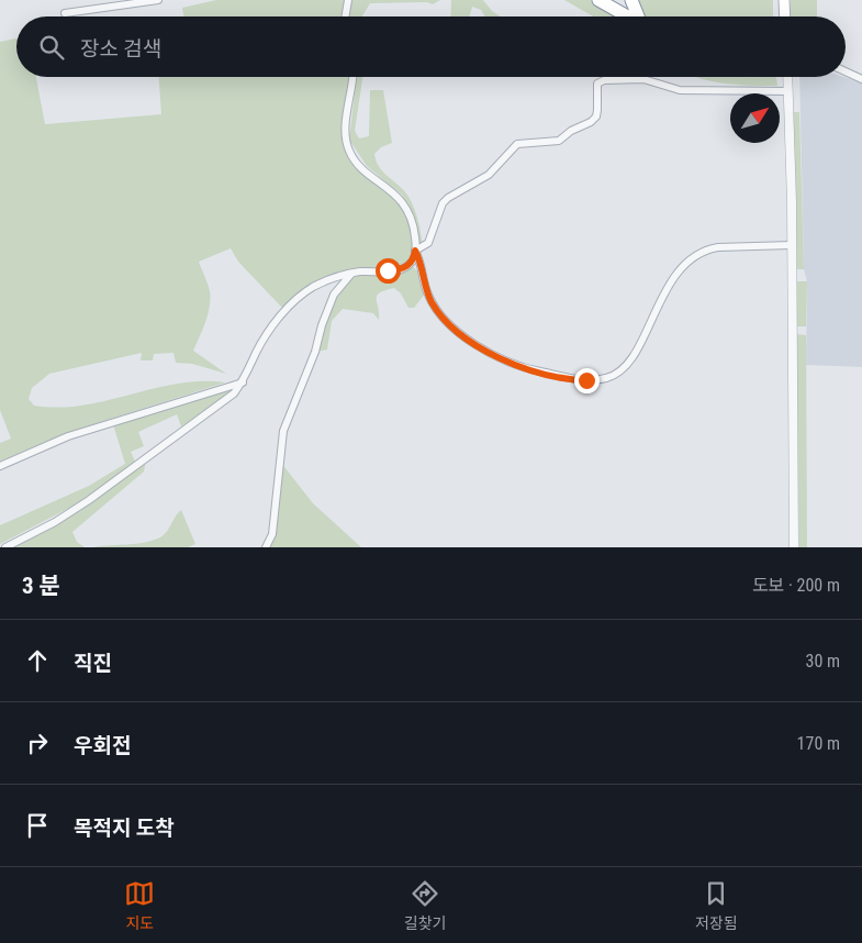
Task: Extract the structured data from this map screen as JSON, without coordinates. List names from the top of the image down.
{
  "north": "top right",
  "page": {
    "search": "장소 검색",
    "heading": ["3 분", "도보 · 200 m"],
    "list": [
      ["직진", "30 m"],
      ["우회전", "170 m"],
      "목적지 도착"
    ],
    "nav": ["지도", "길찾기", "저장됨"]
  }
}
